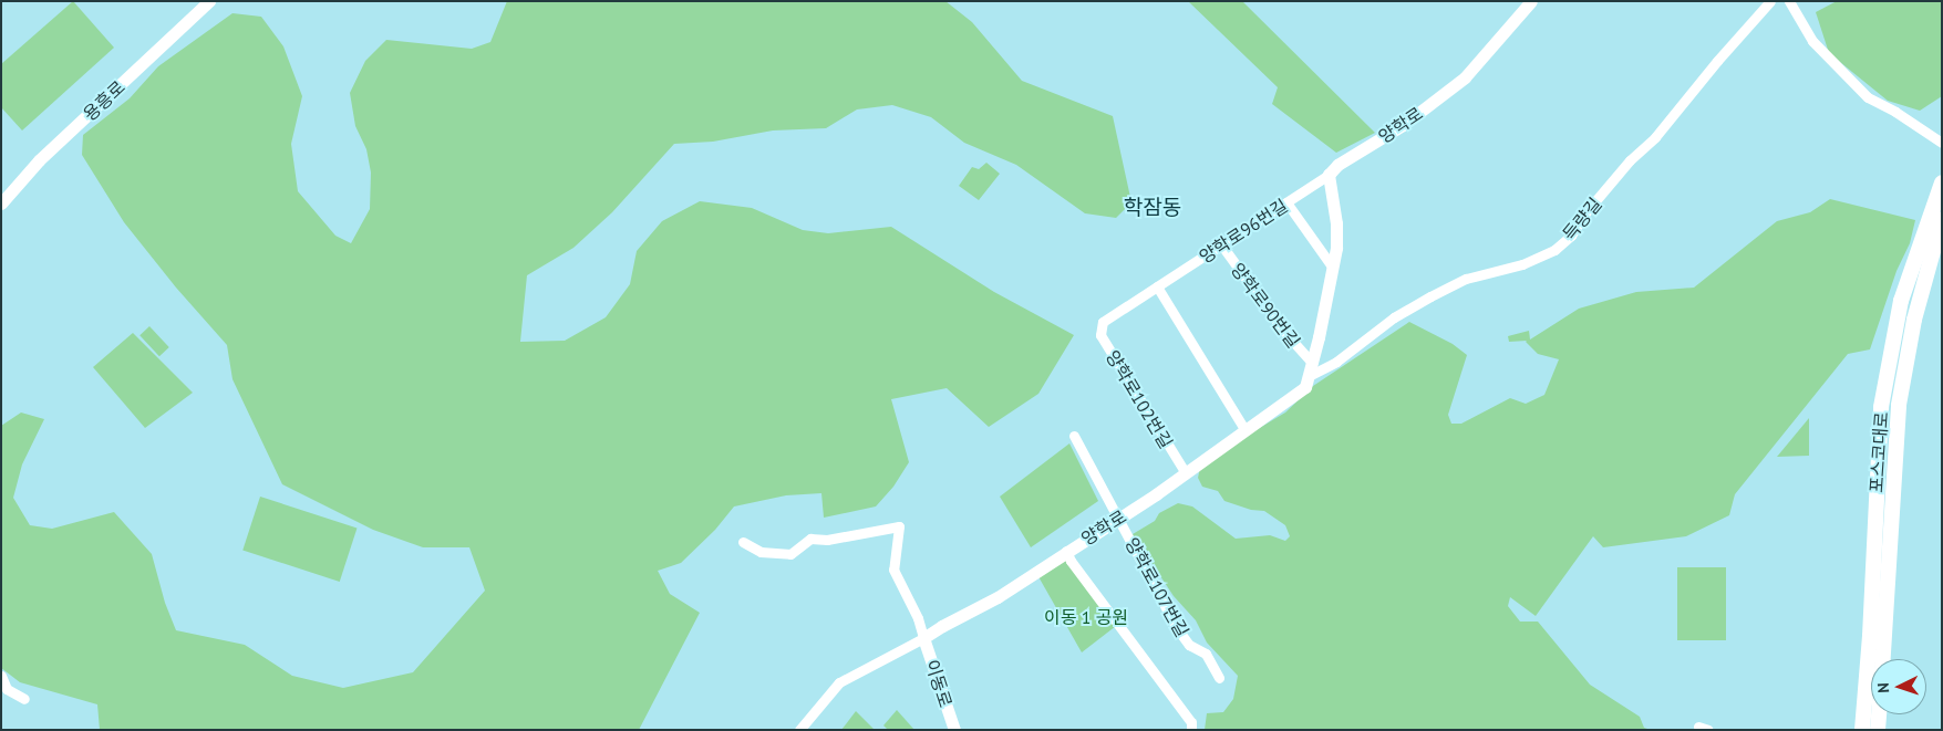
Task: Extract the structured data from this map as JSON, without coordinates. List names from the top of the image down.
{
  "streets": {
    "main road": ["포스코대로"],
    "street": [
      "용흥로",
      "양학로",
      "득량길",
      "양학로96번길",
      "양학로90번길",
      "양학로102번길",
      "양학로107번길",
      "이동로"
    ]
  },
  "crossings": [
    ["양학로", "득량길"],
    ["양학로", "양학로96번길"],
    ["양학로", "양학로90번길"],
    ["양학로", "양학로102번길"],
    ["양학로", "양학로107번길"],
    ["양학로", "이동로"],
    ["양학로96번길", "양학로90번길"],
    ["양학로96번길", "양학로102번길"]
  ],
  "districts": ["학잠동"],
  "parks": ["이동 1 공원"],
  "north": "left"
}
